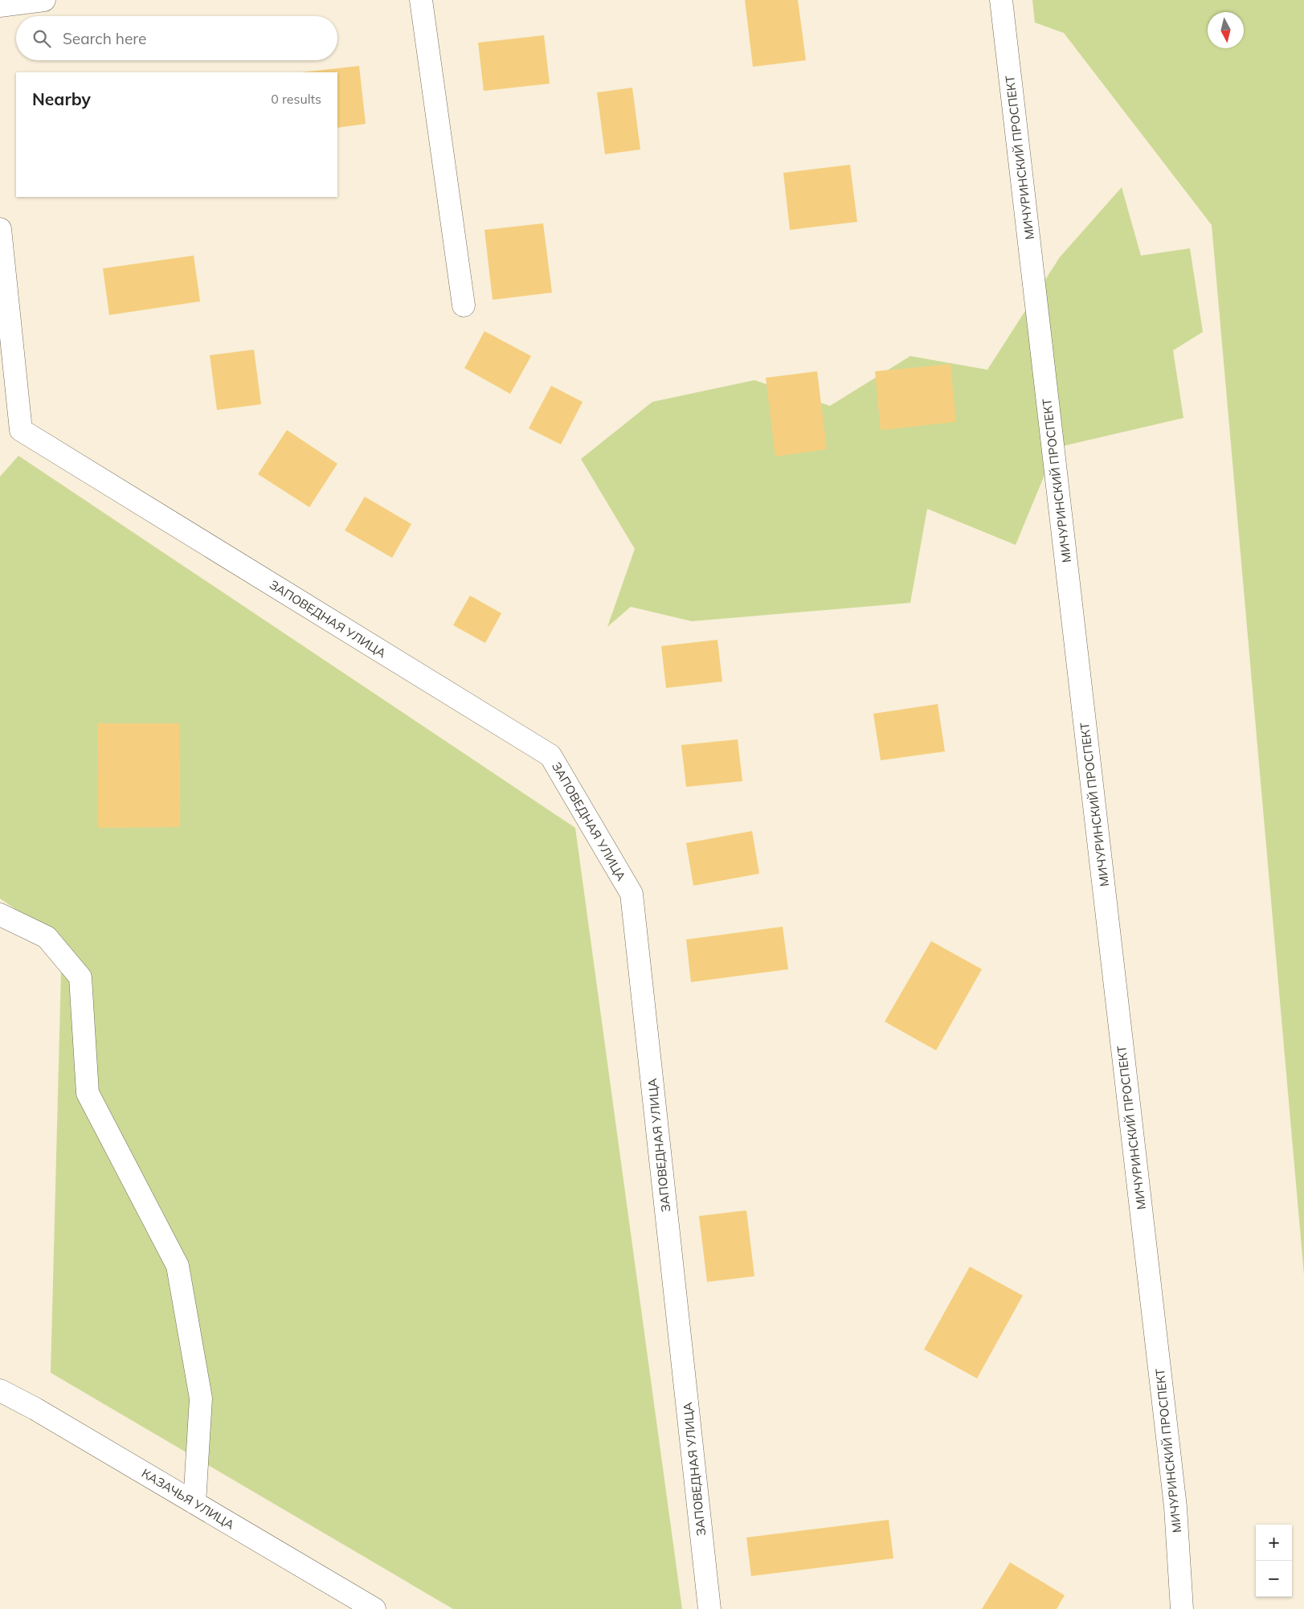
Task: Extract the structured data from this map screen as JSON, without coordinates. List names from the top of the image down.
{
  "streets": {
    "street": ["МИЧУРИНСКИЙ ПРОСПЕКТ", "ЗАПОВЕДНАЯ УЛИЦА", "КАЗАЧЬЯ УЛИЦА"]
  },
  "north": "bottom",
  "page": {
    "search": "Search here",
    "heading": ["Nearby", "0 results"],
    "map_buttons": ["+", "−"]
  }
}
